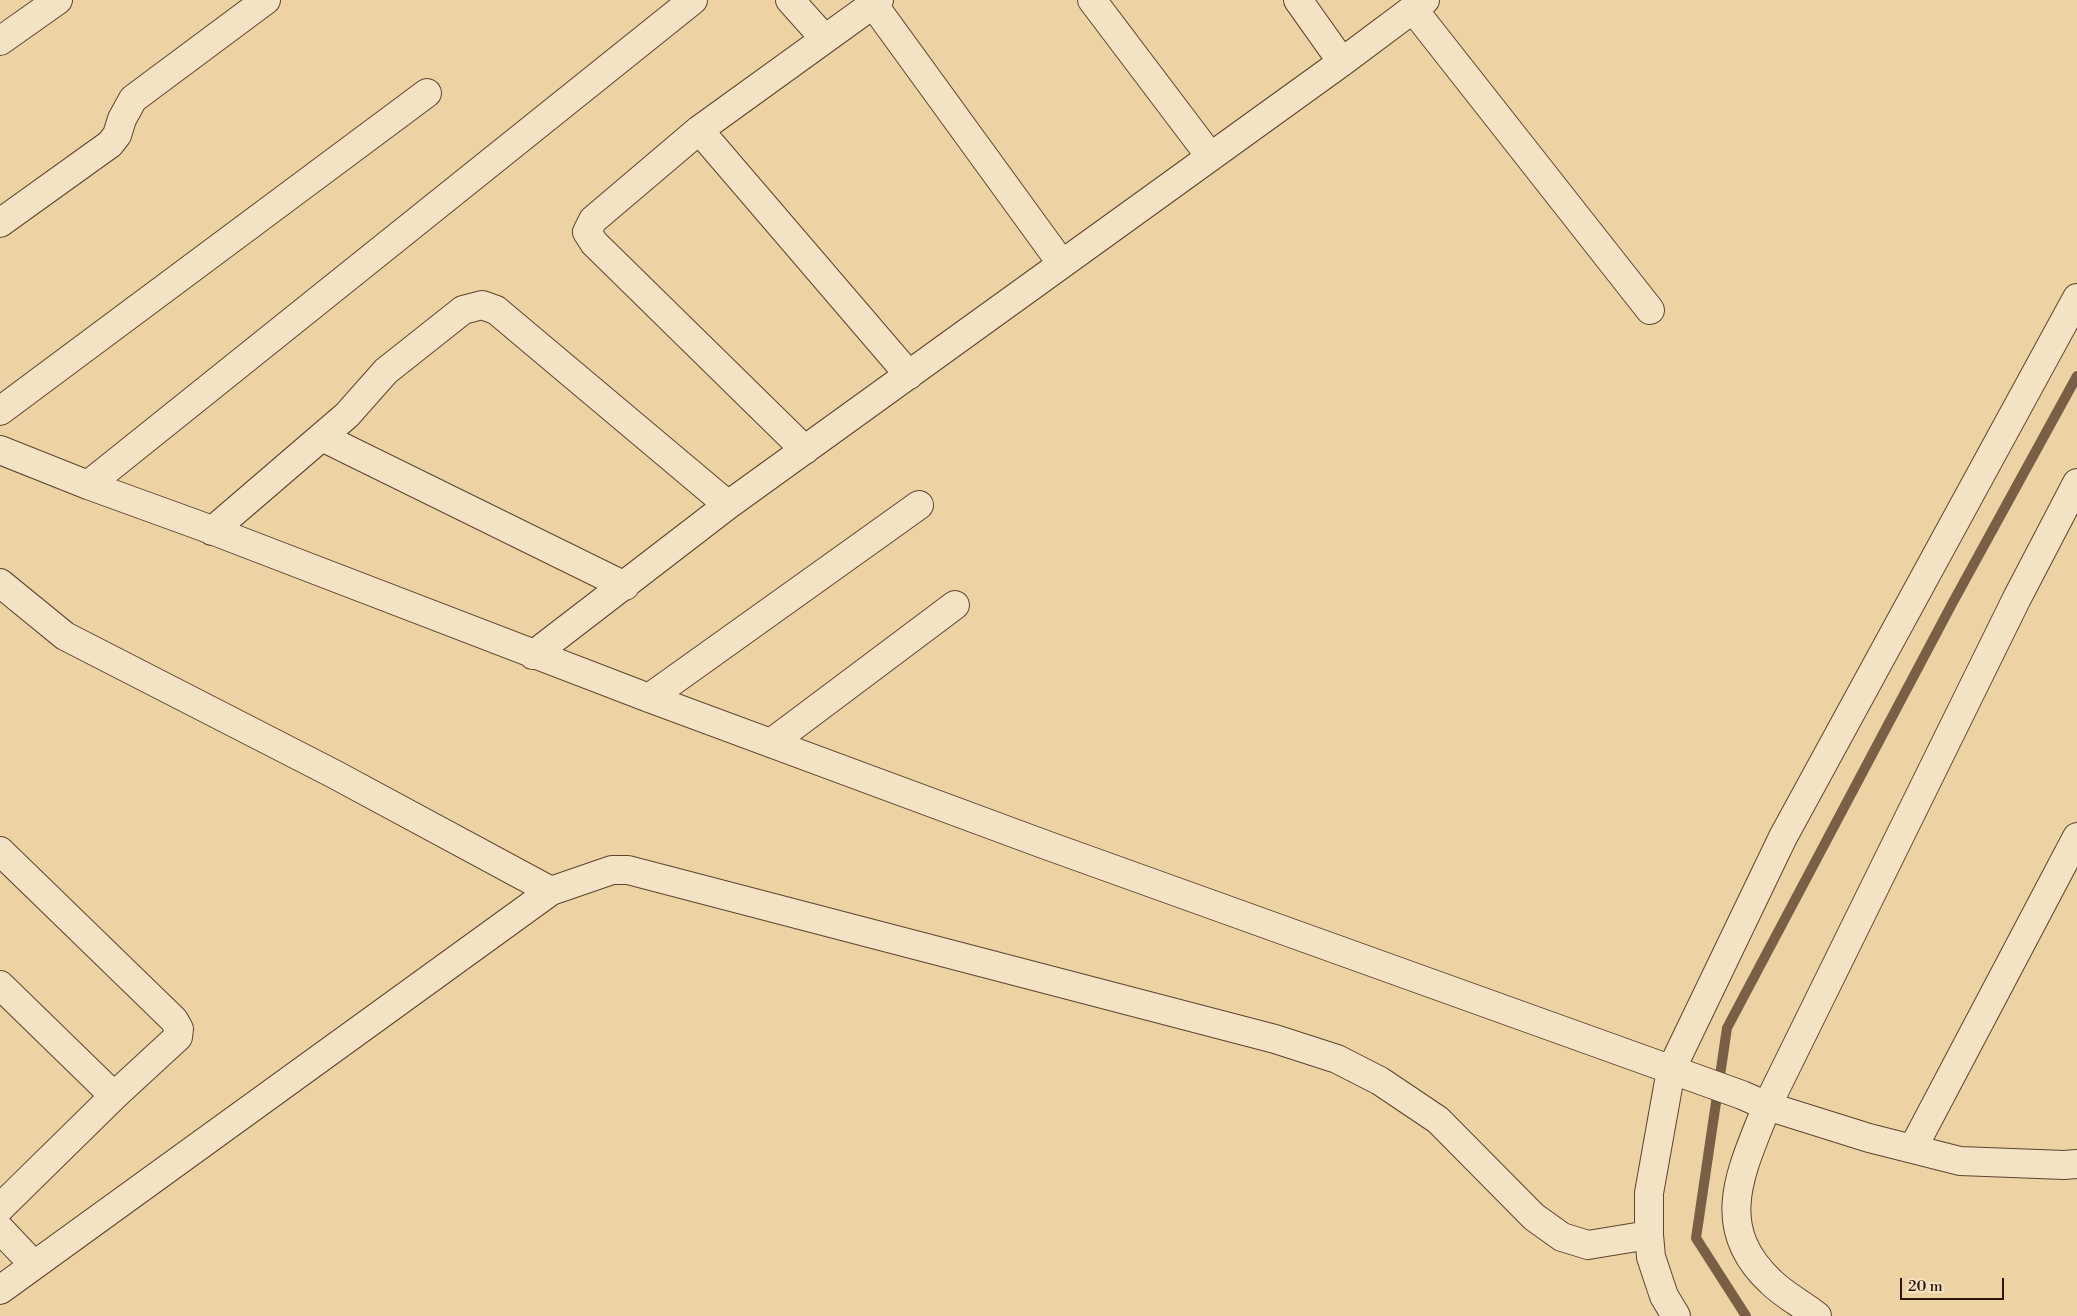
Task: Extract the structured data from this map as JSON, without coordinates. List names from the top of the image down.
{
  "scale_bar": "20 m"
}
